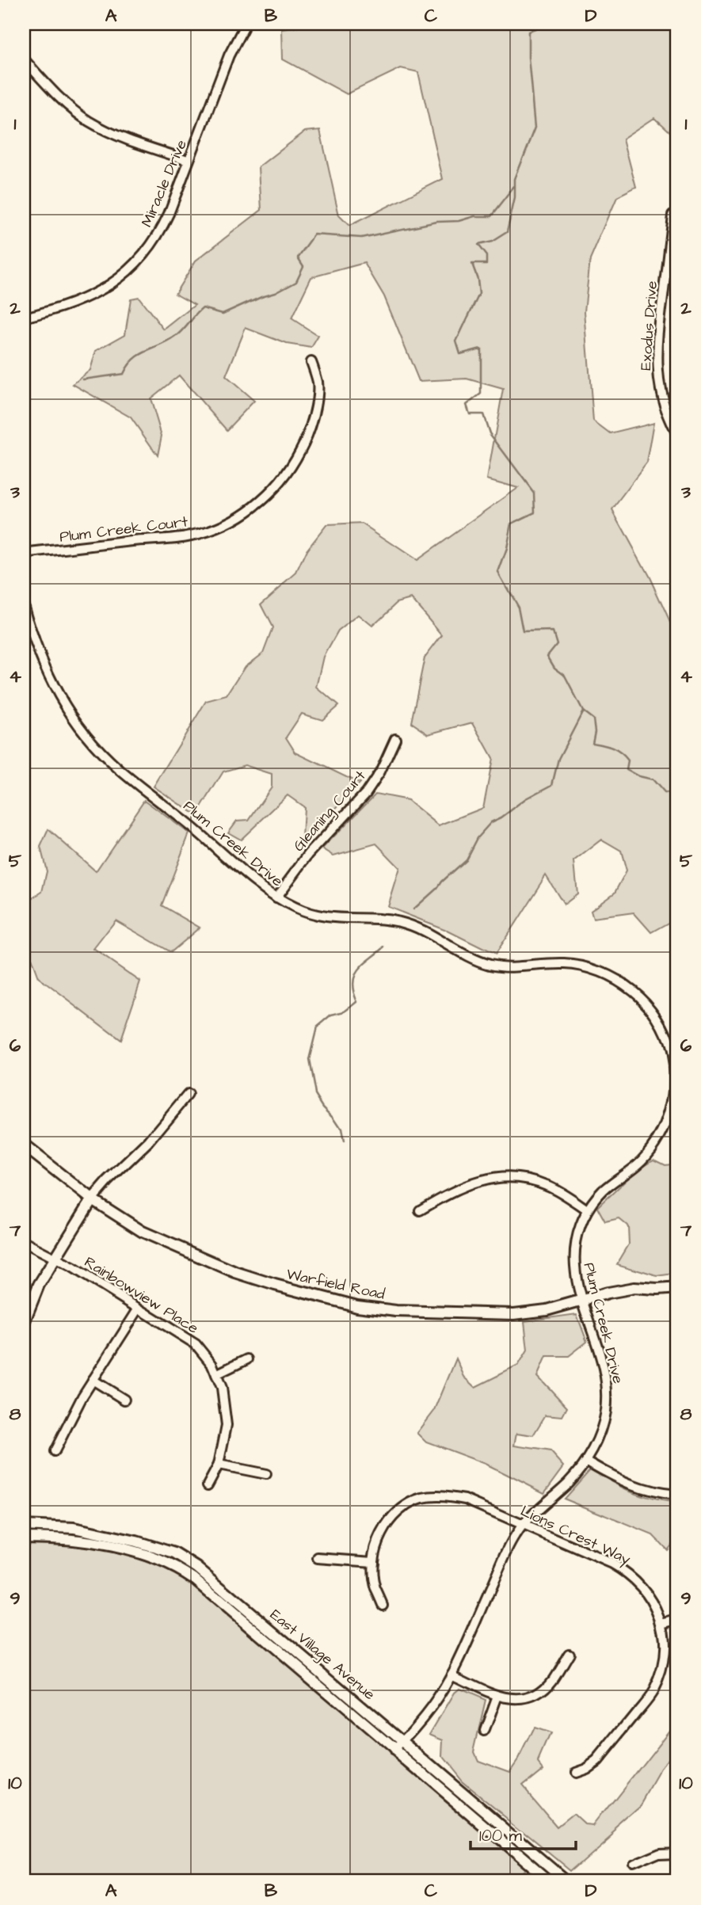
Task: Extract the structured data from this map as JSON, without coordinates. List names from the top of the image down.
{
  "streets": {
    "street": [
      "Miracle Drive",
      "Exodus Drive",
      "Plum Creek Court",
      "Gleaning Court",
      "Plum Creek Drive",
      "Warfield Road",
      "Rainbowview Place",
      "Lions Crest Way",
      "East Village Avenue"
    ]
  },
  "crossings": [
    ["Gleaning Court", "Plum Creek Drive"],
    ["Plum Creek Drive", "Warfield Road"],
    ["Plum Creek Drive", "Lions Crest Way"],
    ["Plum Creek Drive", "East Village Avenue"]
  ],
  "scale_bar": "100 m",
  "grid": {
    "columns": [
      "A",
      "B",
      "C",
      "D"
    ],
    "rows": [
      "1",
      "2",
      "3",
      "4",
      "5",
      "6",
      "7",
      "8",
      "9",
      "10"
    ]
  }
}
